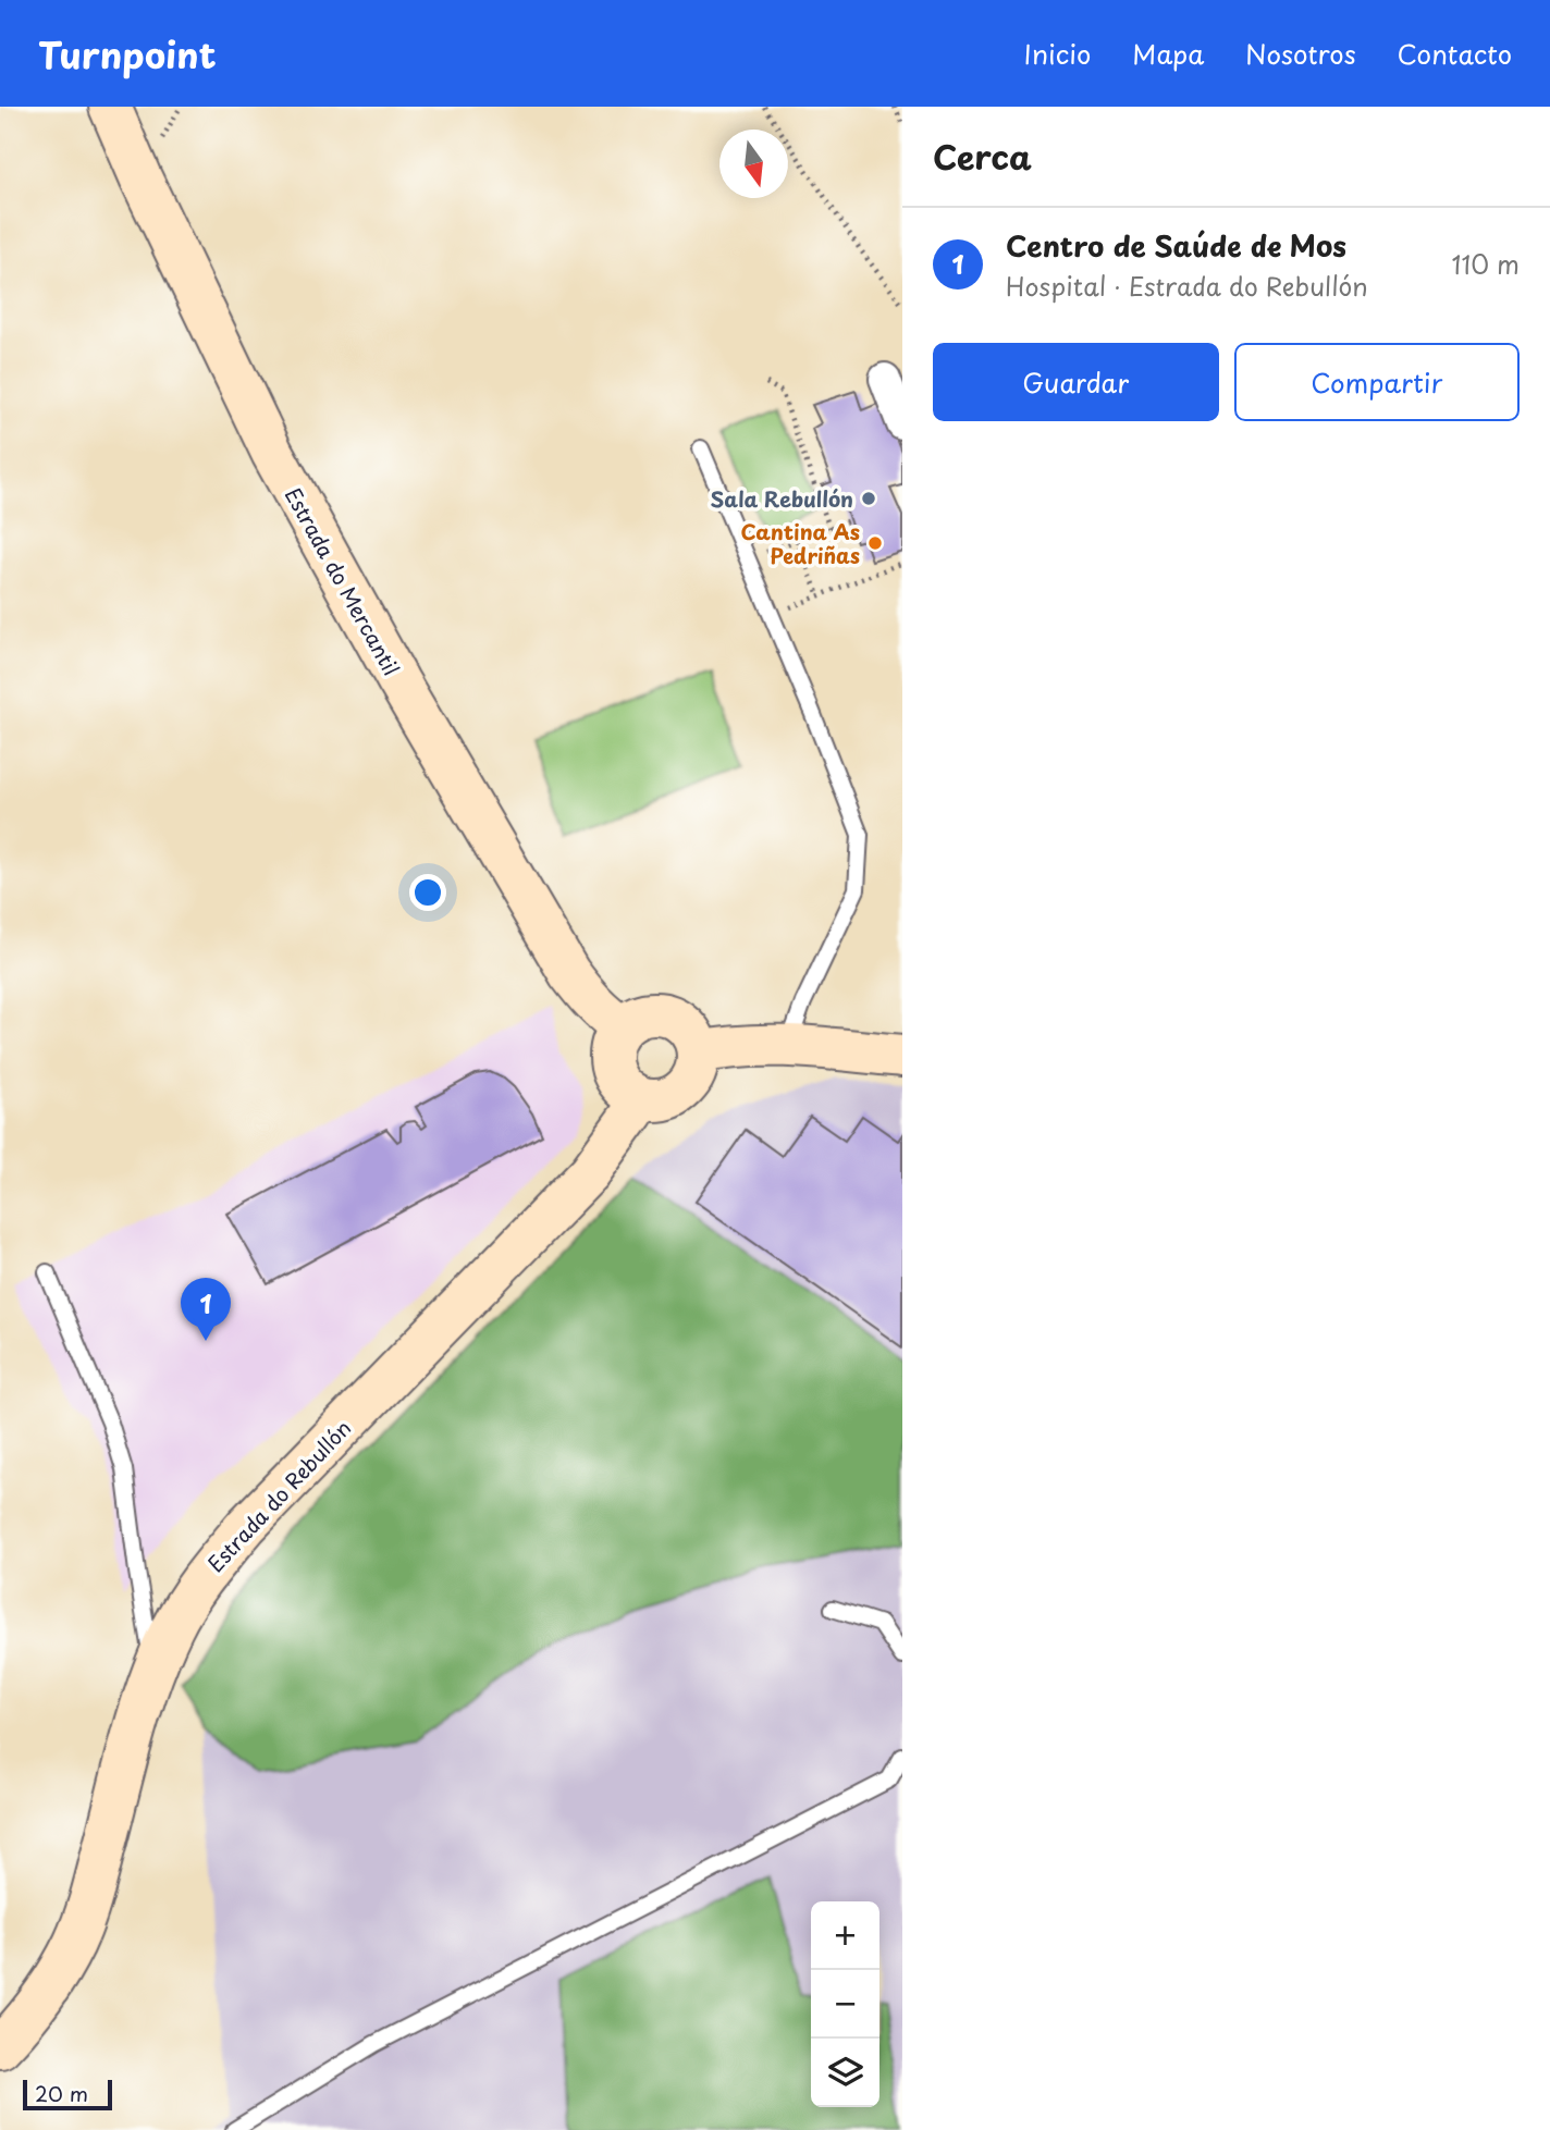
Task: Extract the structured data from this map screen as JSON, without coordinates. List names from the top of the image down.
{
  "streets": {
    "street": ["Estrada do Mercantil", "Estrada do Rebullón"]
  },
  "crossings": [
    ["Estrada do Mercantil", "Estrada do Rebullón"]
  ],
  "places": ["Sala Rebullón", "Cantina As Pedriñas"],
  "scale_bar": "20 m",
  "north": "bottom",
  "page": {
    "header": "Turnpoint",
    "nav": [
      "Inicio",
      "Mapa",
      "Nosotros",
      "Contacto"
    ],
    "heading": "Cerca",
    "list": [
      {
        "mark": "1",
        "name": "Centro de Saúde de Mos",
        "note": "Hospital · Estrada do Rebullón",
        "value": "110 m"
      }
    ],
    "buttons": ["Guardar", "Compartir"],
    "pins": "1",
    "map_buttons": ["+", "−"],
    "scale": "20 m"
  }
}
